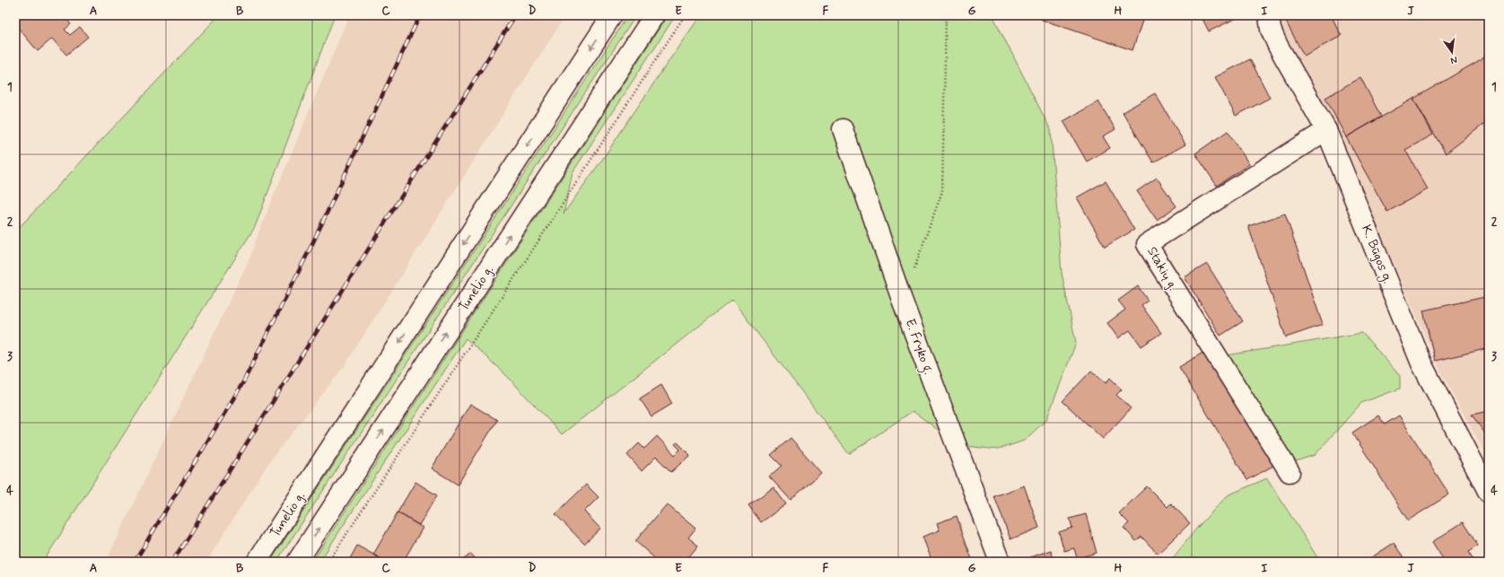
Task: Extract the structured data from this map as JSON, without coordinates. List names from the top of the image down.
{
  "streets": {
    "street": [
      "K. Būgos g.",
      "Stakių g.",
      "Tunelio g.",
      "E. Fryko g."
    ]
  },
  "crossings": [
    ["K. Būgos g.", "Stakių g."]
  ],
  "north": "bottom",
  "grid": {
    "columns": [
      "A",
      "B",
      "C",
      "D",
      "E",
      "F",
      "G",
      "H",
      "I",
      "J"
    ],
    "rows": [
      "1",
      "2",
      "3",
      "4"
    ]
  }
}
